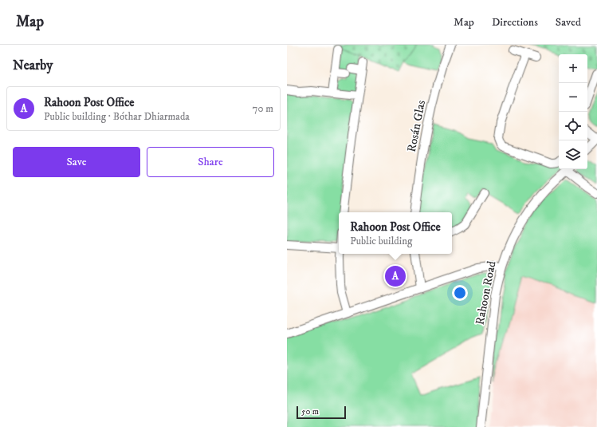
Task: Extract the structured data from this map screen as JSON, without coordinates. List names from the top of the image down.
{
  "streets": {
    "street": ["Rosán Glas", "Rahoon Road"]
  },
  "scale_bar": "50 m",
  "page": {
    "header": "Map",
    "nav": ["Map", "Directions", "Saved"],
    "heading": "Nearby",
    "map_buttons": ["+", "−"],
    "list": [
      {
        "mark": "A",
        "name": "Rahoon Post Office",
        "note": "Public building · Bóthar Dhiarmada",
        "value": "70 m"
      }
    ],
    "buttons": ["Save", "Share"],
    "popup": ["Rahoon Post Office", "Public building"],
    "pins": "A",
    "scale": "50 m"
  }
}
